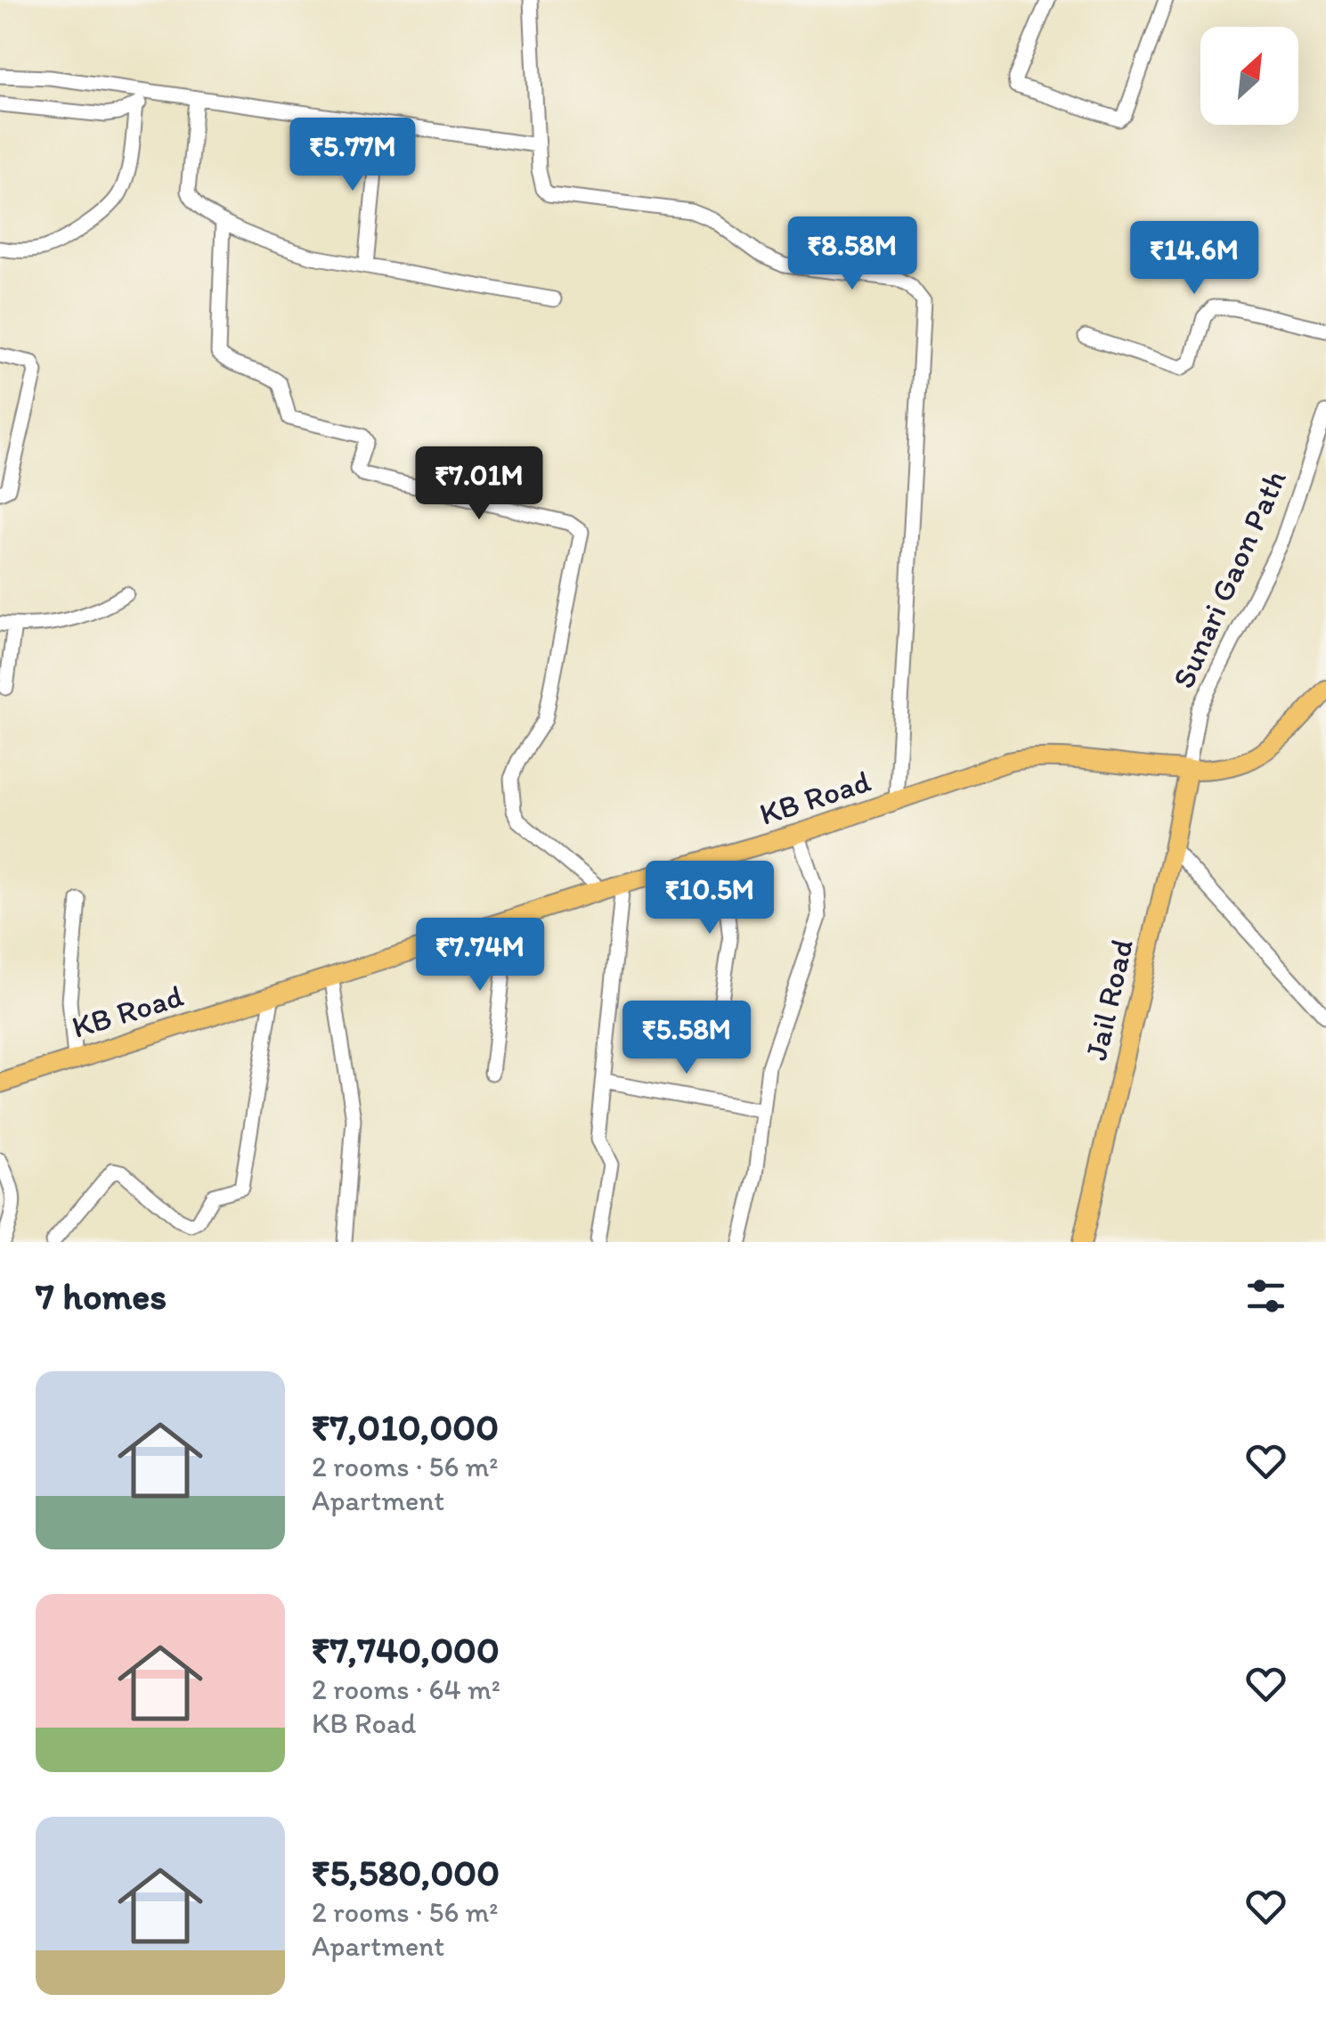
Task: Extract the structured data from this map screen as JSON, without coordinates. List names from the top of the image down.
{
  "streets": {
    "main road": ["KB Road", "Jail Road"],
    "street": ["Sunari Gaon Path"]
  },
  "crossings": [
    ["Sunari Gaon Path", "KB Road"],
    ["Sunari Gaon Path", "Jail Road"],
    ["KB Road", "Jail Road"]
  ],
  "north": "top right",
  "page": {
    "price": [
      "₹5.77M",
      "₹8.58M",
      "₹14.6M",
      "₹7.01M",
      "₹10.5M",
      "₹7.74M",
      "₹5.58M"
    ],
    "heading": "7 homes",
    "list": [
      {
        "name": "₹7,010,000",
        "note": "2 rooms · 56 m² · Apartment"
      },
      {
        "name": "₹7,740,000",
        "note": "2 rooms · 64 m² · KB Road"
      },
      {
        "name": "₹5,580,000",
        "note": "2 rooms · 56 m² · Apartment"
      }
    ]
  }
}
